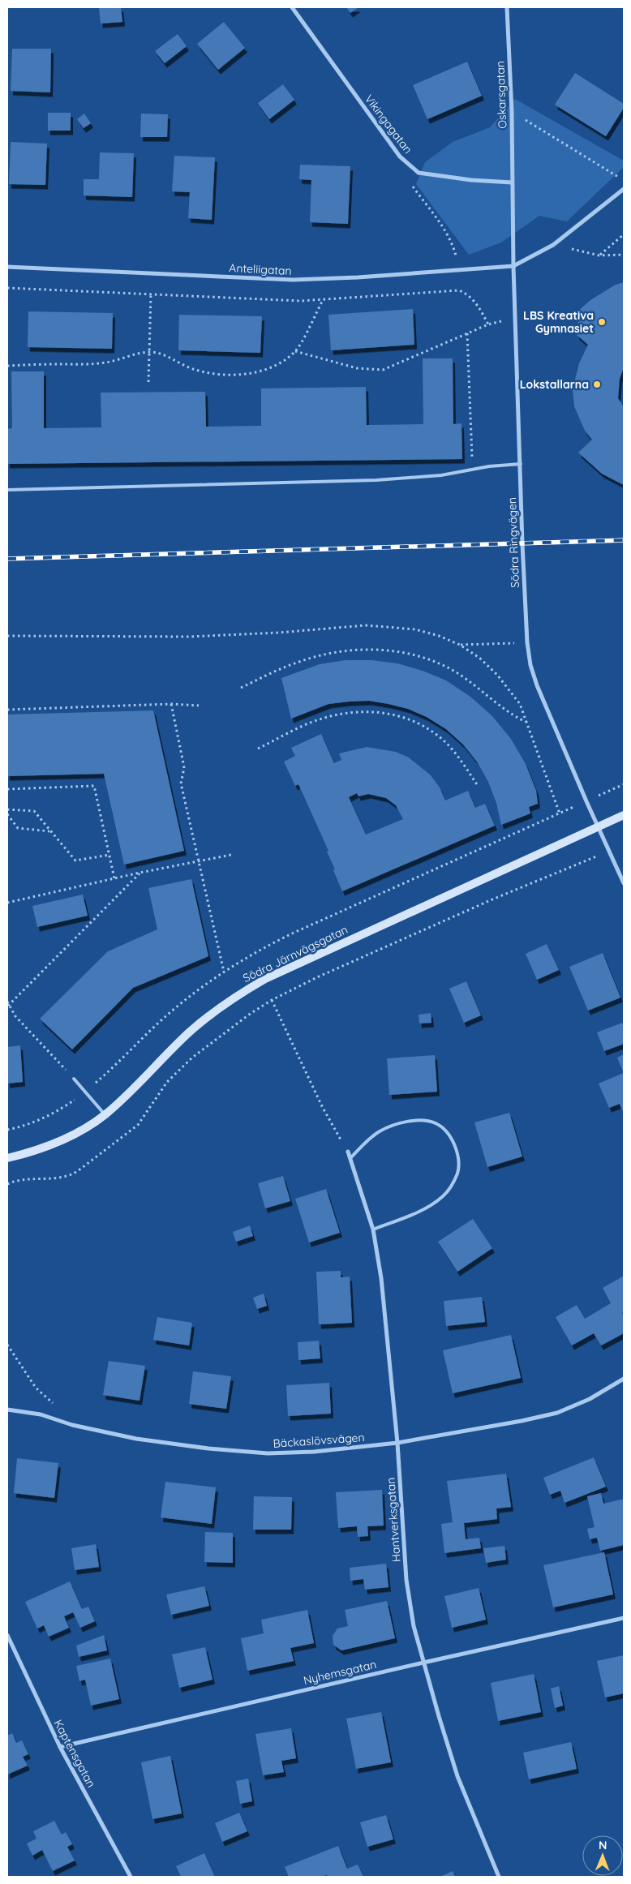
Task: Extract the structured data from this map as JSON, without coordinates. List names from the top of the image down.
{
  "streets": {
    "street": [
      "Oskarsgatan",
      "Vikingagatan",
      "Anteliigatan",
      "Södra Ringvägen",
      "Södra Järnvägsgatan",
      "Bäckaslövsvägen",
      "Hantverksgatan",
      "Nyhemsgatan",
      "Kaptensgatan"
    ]
  },
  "crossings": [
    ["Oskarsgatan", "Vikingagatan"],
    ["Oskarsgatan", "Södra Ringvägen"],
    ["Vikingagatan", "Södra Ringvägen"],
    ["Anteliigatan", "Södra Ringvägen"],
    ["Södra Ringvägen", "Södra Järnvägsgatan"],
    ["Bäckaslövsvägen", "Hantverksgatan"],
    ["Hantverksgatan", "Nyhemsgatan"],
    ["Nyhemsgatan", "Kaptensgatan"]
  ],
  "places": ["LBS Kreativa Gymnasiet", "Lokstallarna"],
  "north": "top"
}
